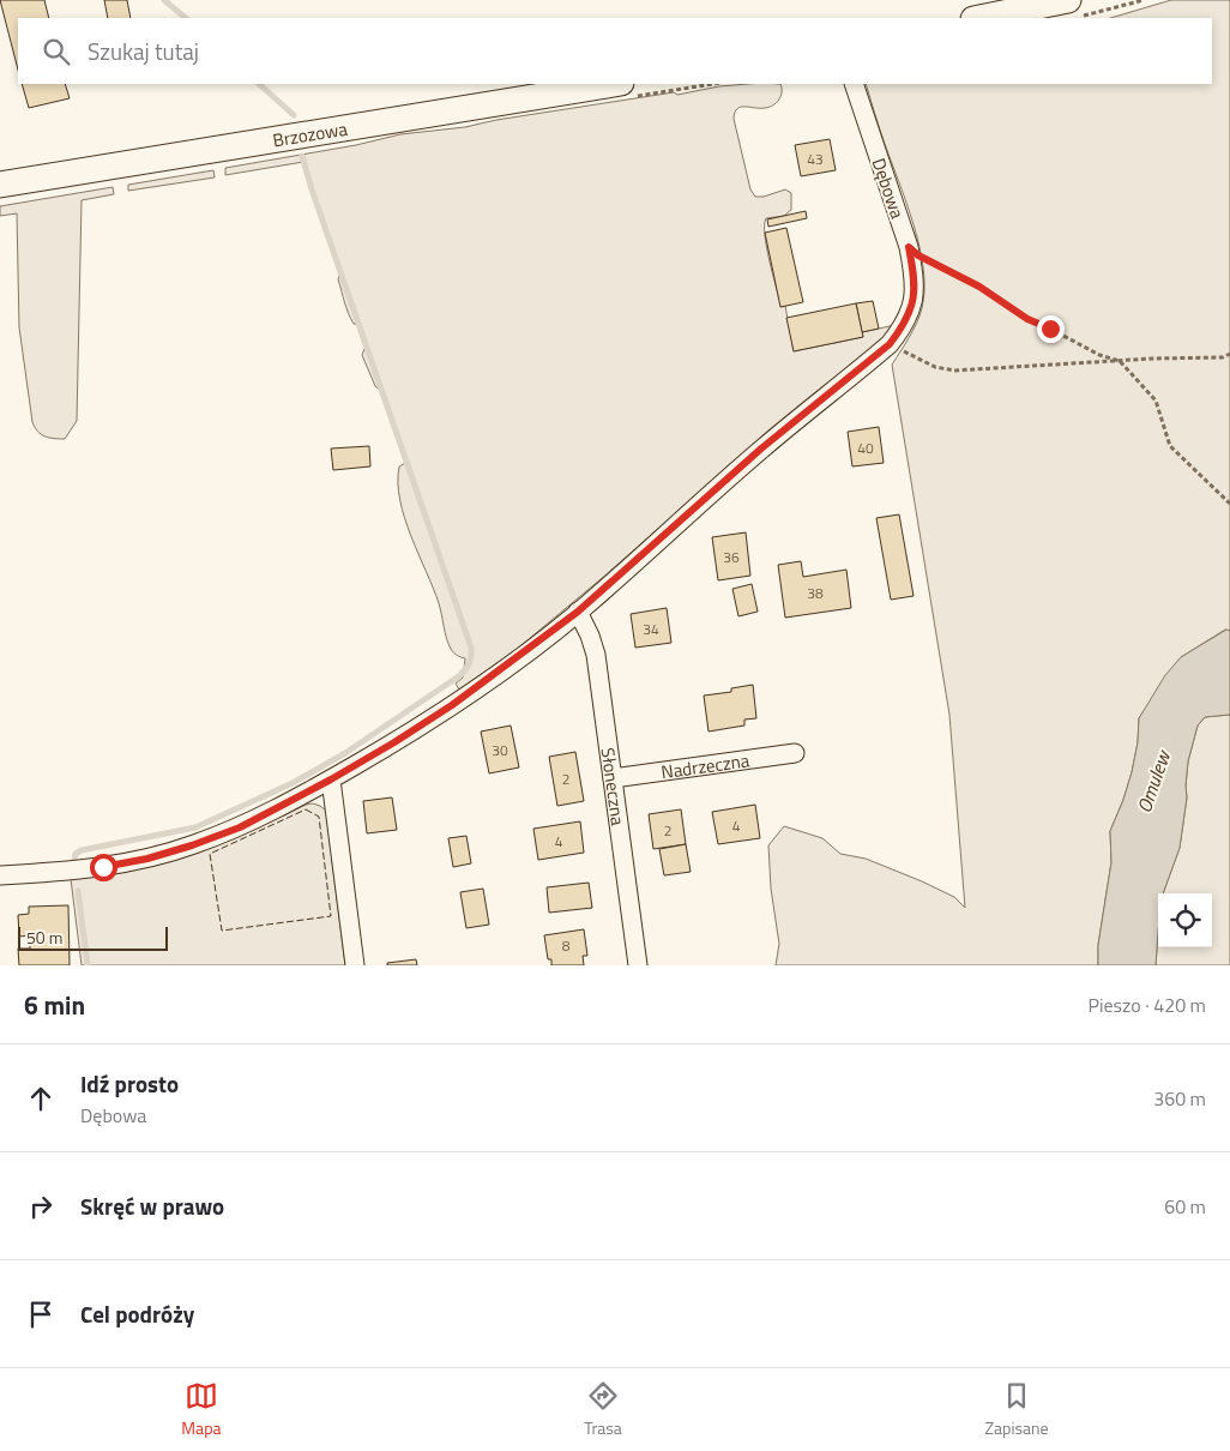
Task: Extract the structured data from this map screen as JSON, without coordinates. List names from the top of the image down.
{
  "streets": {
    "main road": ["Brzozowa"],
    "street": ["Dębowa", "Nadrzeczna", "Słoneczna"]
  },
  "crossings": [
    ["Dębowa", "Słoneczna"],
    ["Nadrzeczna", "Słoneczna"]
  ],
  "water": ["Omulew"],
  "house_numbers": [
    "43",
    "40",
    "36",
    "38",
    "34",
    "30",
    "2",
    "4",
    "2",
    "4",
    "8"
  ],
  "scale_bar": "50 m",
  "page": {
    "search": "Szukaj tutaj",
    "scale": "50 m",
    "heading": ["6 min", "Pieszo · 420 m"],
    "list": [
      ["Idź prosto", "Dębowa", "360 m"],
      ["Skręć w prawo", "60 m"],
      "Cel podróży"
    ],
    "nav": ["Mapa", "Trasa", "Zapisane"]
  }
}
